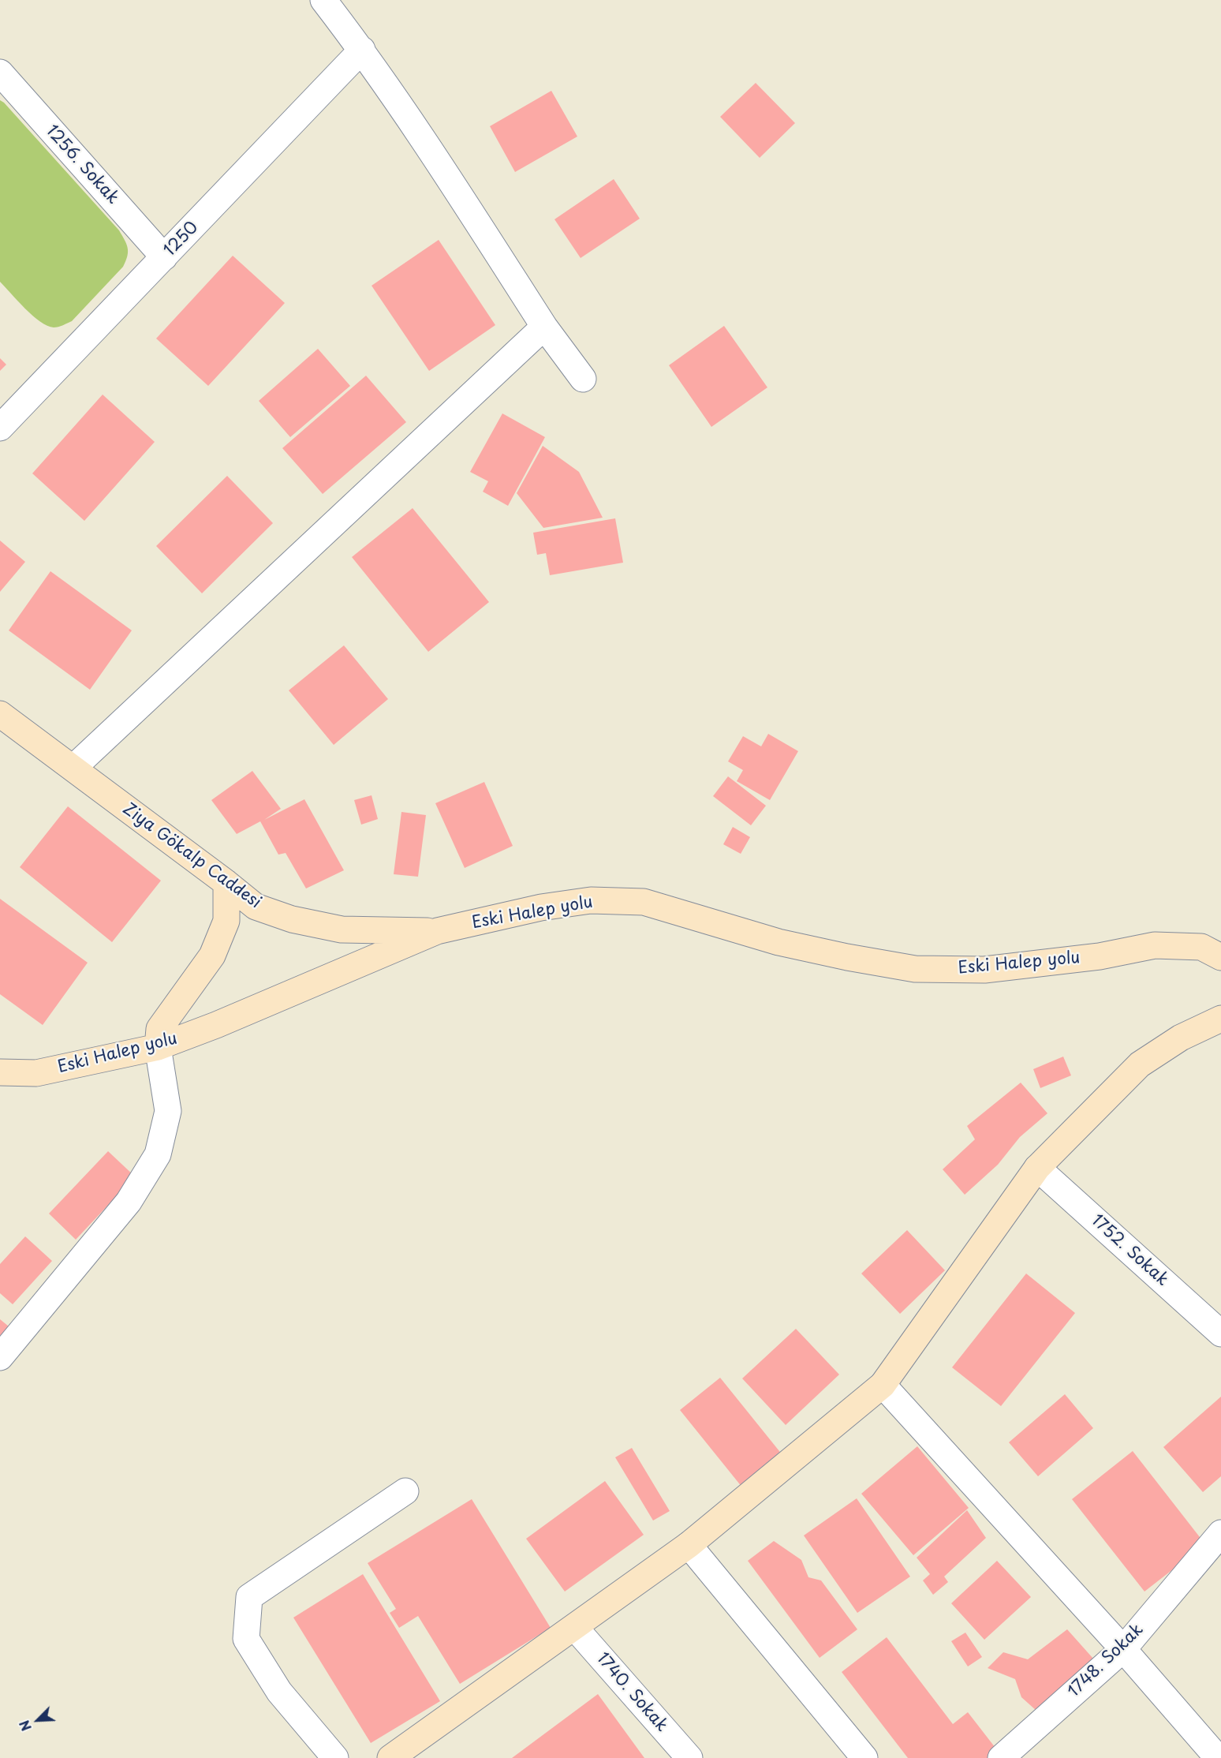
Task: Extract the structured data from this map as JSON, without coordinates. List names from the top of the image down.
{
  "streets": {
    "street": [
      "1256. Sokak",
      "1250",
      "Ziya Gökalp Caddesi",
      "Eski Halep yolu",
      "1752. Sokak",
      "1748. Sokak",
      "1740. Sokak"
    ]
  },
  "crossings": [
    ["1256. Sokak", "1250"],
    ["Ziya Gökalp Caddesi", "Eski Halep yolu"]
  ],
  "north": "bottom left"
}
